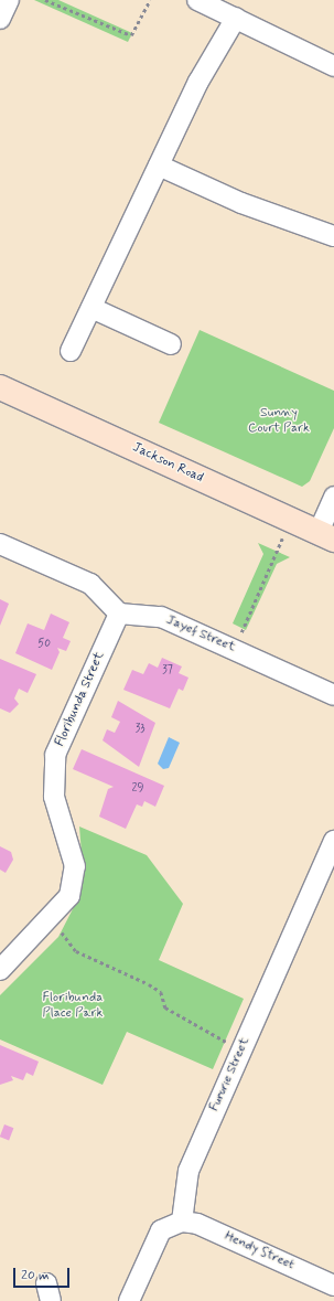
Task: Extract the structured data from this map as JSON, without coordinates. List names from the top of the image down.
{
  "streets": {
    "street": [
      "Jackson Road",
      "Jayef Street",
      "Floribunda Street",
      "Furorie Street",
      "Hendy Street"
    ]
  },
  "crossings": [
    ["Jayef Street", "Floribunda Street"],
    ["Furorie Street", "Hendy Street"]
  ],
  "parks": ["Sunny Court Park", "Floribunda Place Park"],
  "house_numbers": [
    "50",
    "37",
    "33",
    "29"
  ],
  "scale_bar": "20 m"
}
